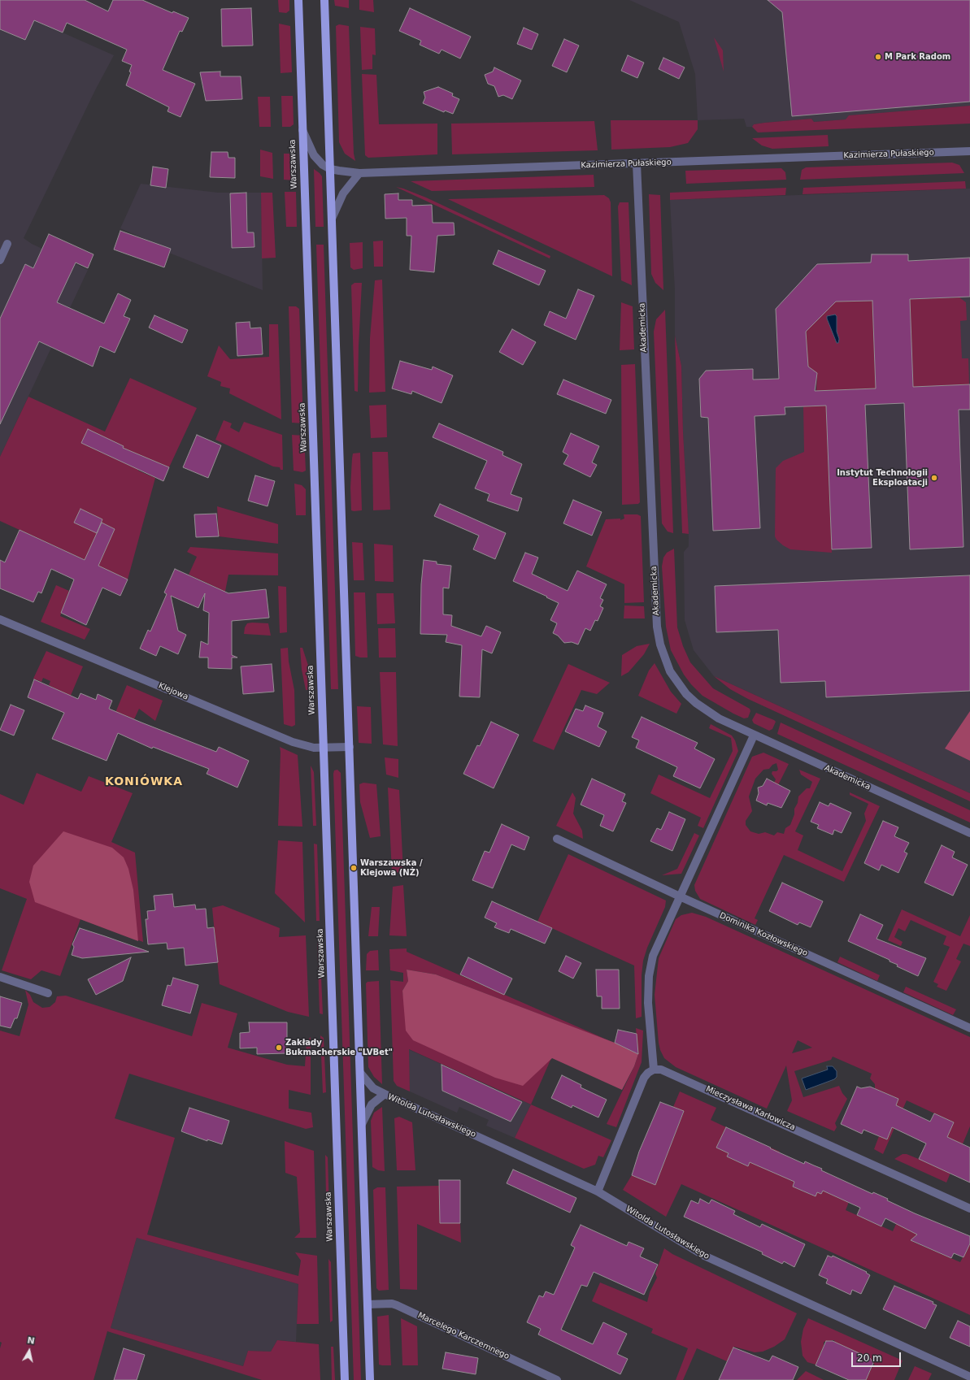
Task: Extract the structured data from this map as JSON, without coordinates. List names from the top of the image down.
{
  "streets": {
    "main road": ["Warszawska"],
    "street": [
      "Kazimierza Pułaskiego",
      "Akademicka",
      "Klejowa",
      "Dominika Kozłowskiego",
      "Mieczysława Karłowicza",
      "Witolda Lutosławskiego",
      "Marcelego Karczemnego"
    ]
  },
  "crossings": [
    ["Kazimierza Pułaskiego", "Akademicka"],
    ["Warszawska", "Klejowa"]
  ],
  "districts": ["KONIÓWKA"],
  "places": [
    "M Park Radom",
    "Instytut Technologii Eksploatacji",
    "Warszawska / Klejowa (NŻ)",
    "Zakłady Bukmacherskie \"LVBet\""
  ],
  "scale_bar": "20 m",
  "north": "top"
}
